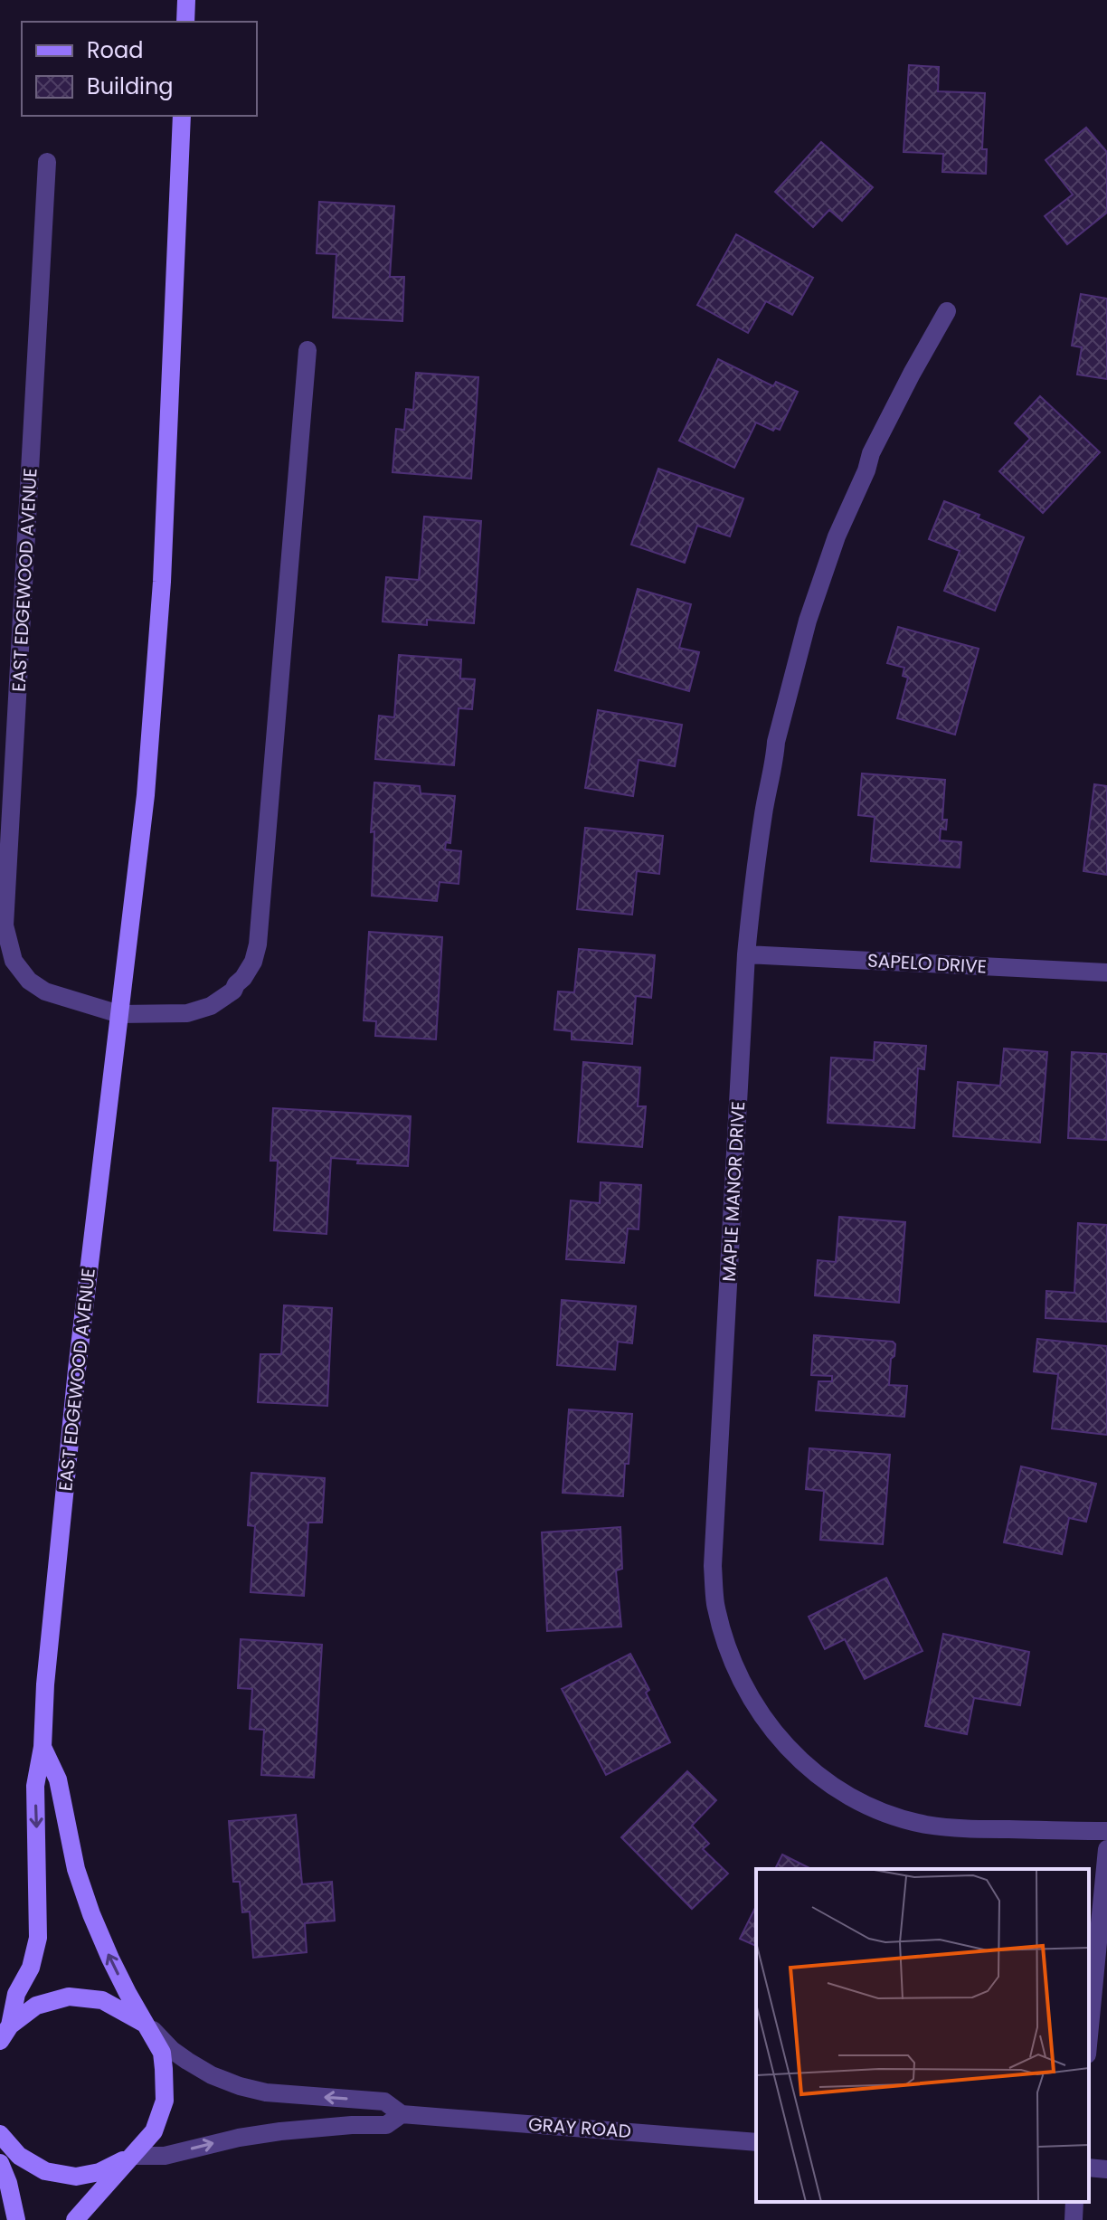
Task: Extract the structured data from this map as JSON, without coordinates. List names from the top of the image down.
{
  "streets": {
    "main road": ["EAST EDGEWOOD AVENUE"],
    "street": ["SAPELO DRIVE", "MAPLE MANOR DRIVE", "GRAY ROAD"]
  },
  "crossings": [
    ["EAST EDGEWOOD AVENUE", "GRAY ROAD"],
    ["SAPELO DRIVE", "MAPLE MANOR DRIVE"]
  ],
  "legend": ["Road", "Building"]
}
